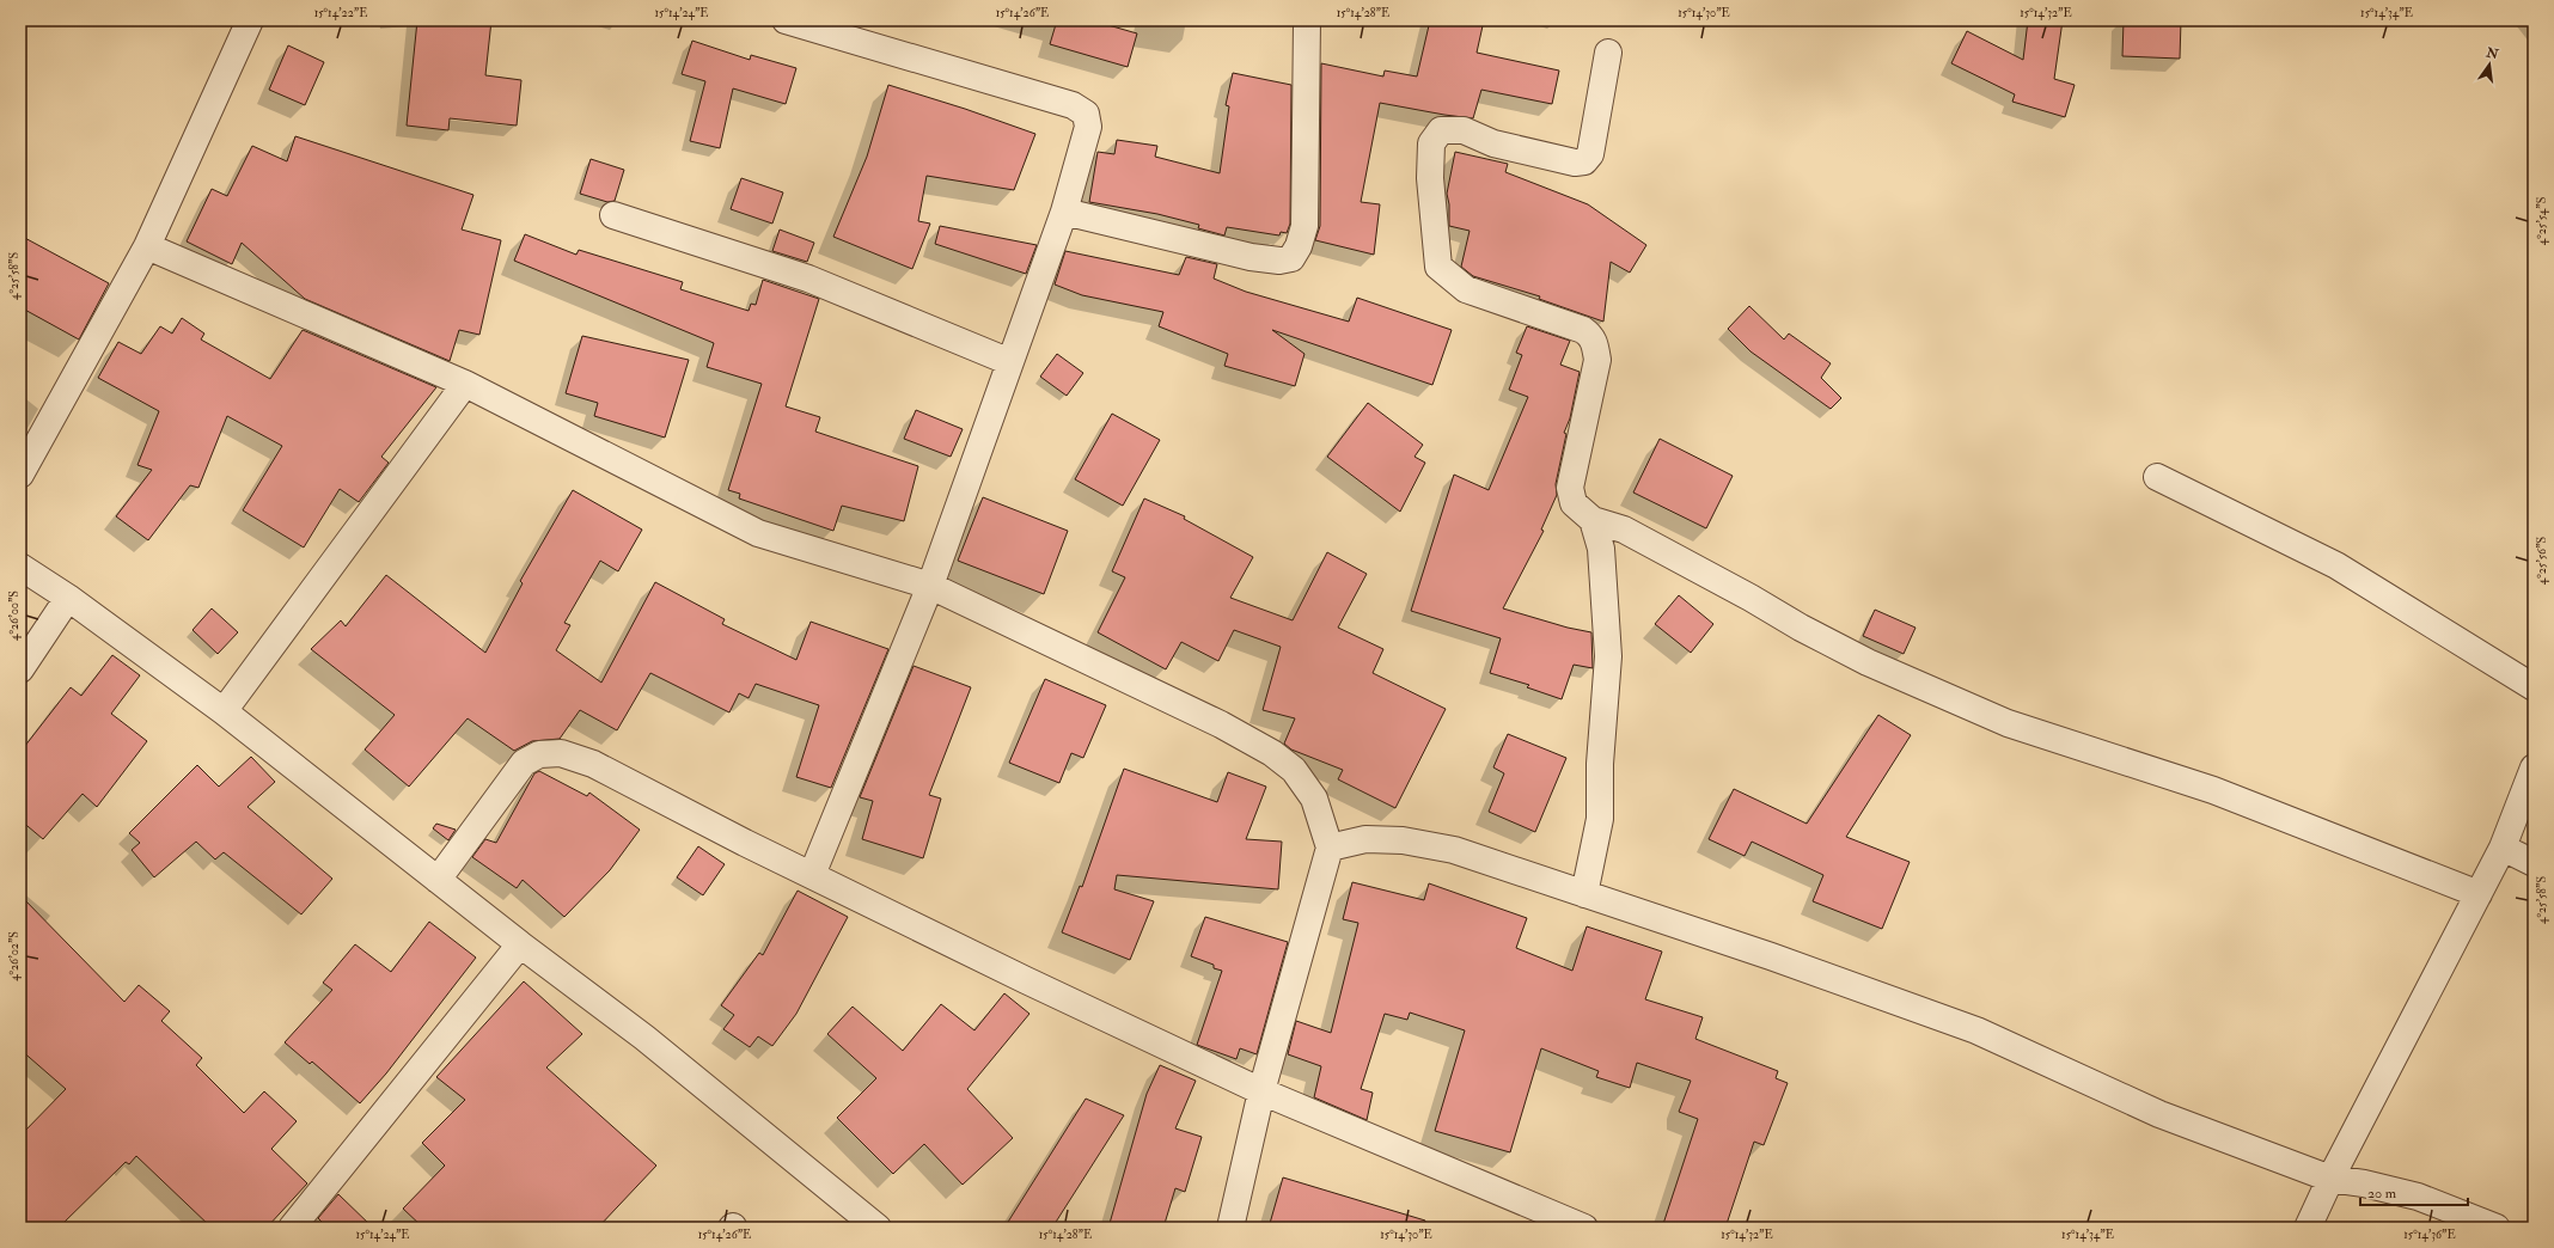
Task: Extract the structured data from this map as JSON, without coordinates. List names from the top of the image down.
{
  "scale_bar": "20 m",
  "north": "top",
  "coordinates": [
    "15°14'22\"E",
    "15°14'24\"E",
    "15°14'26\"E",
    "15°14'28\"E",
    "15°14'30\"E",
    "15°14'32\"E",
    "15°14'34\"E",
    "4°25'54\"S",
    "4°25'58\"S",
    "4°25'56\"S",
    "4°26'00\"S",
    "4°26'02\"S",
    "15°14'36\"E"
  ]
}
